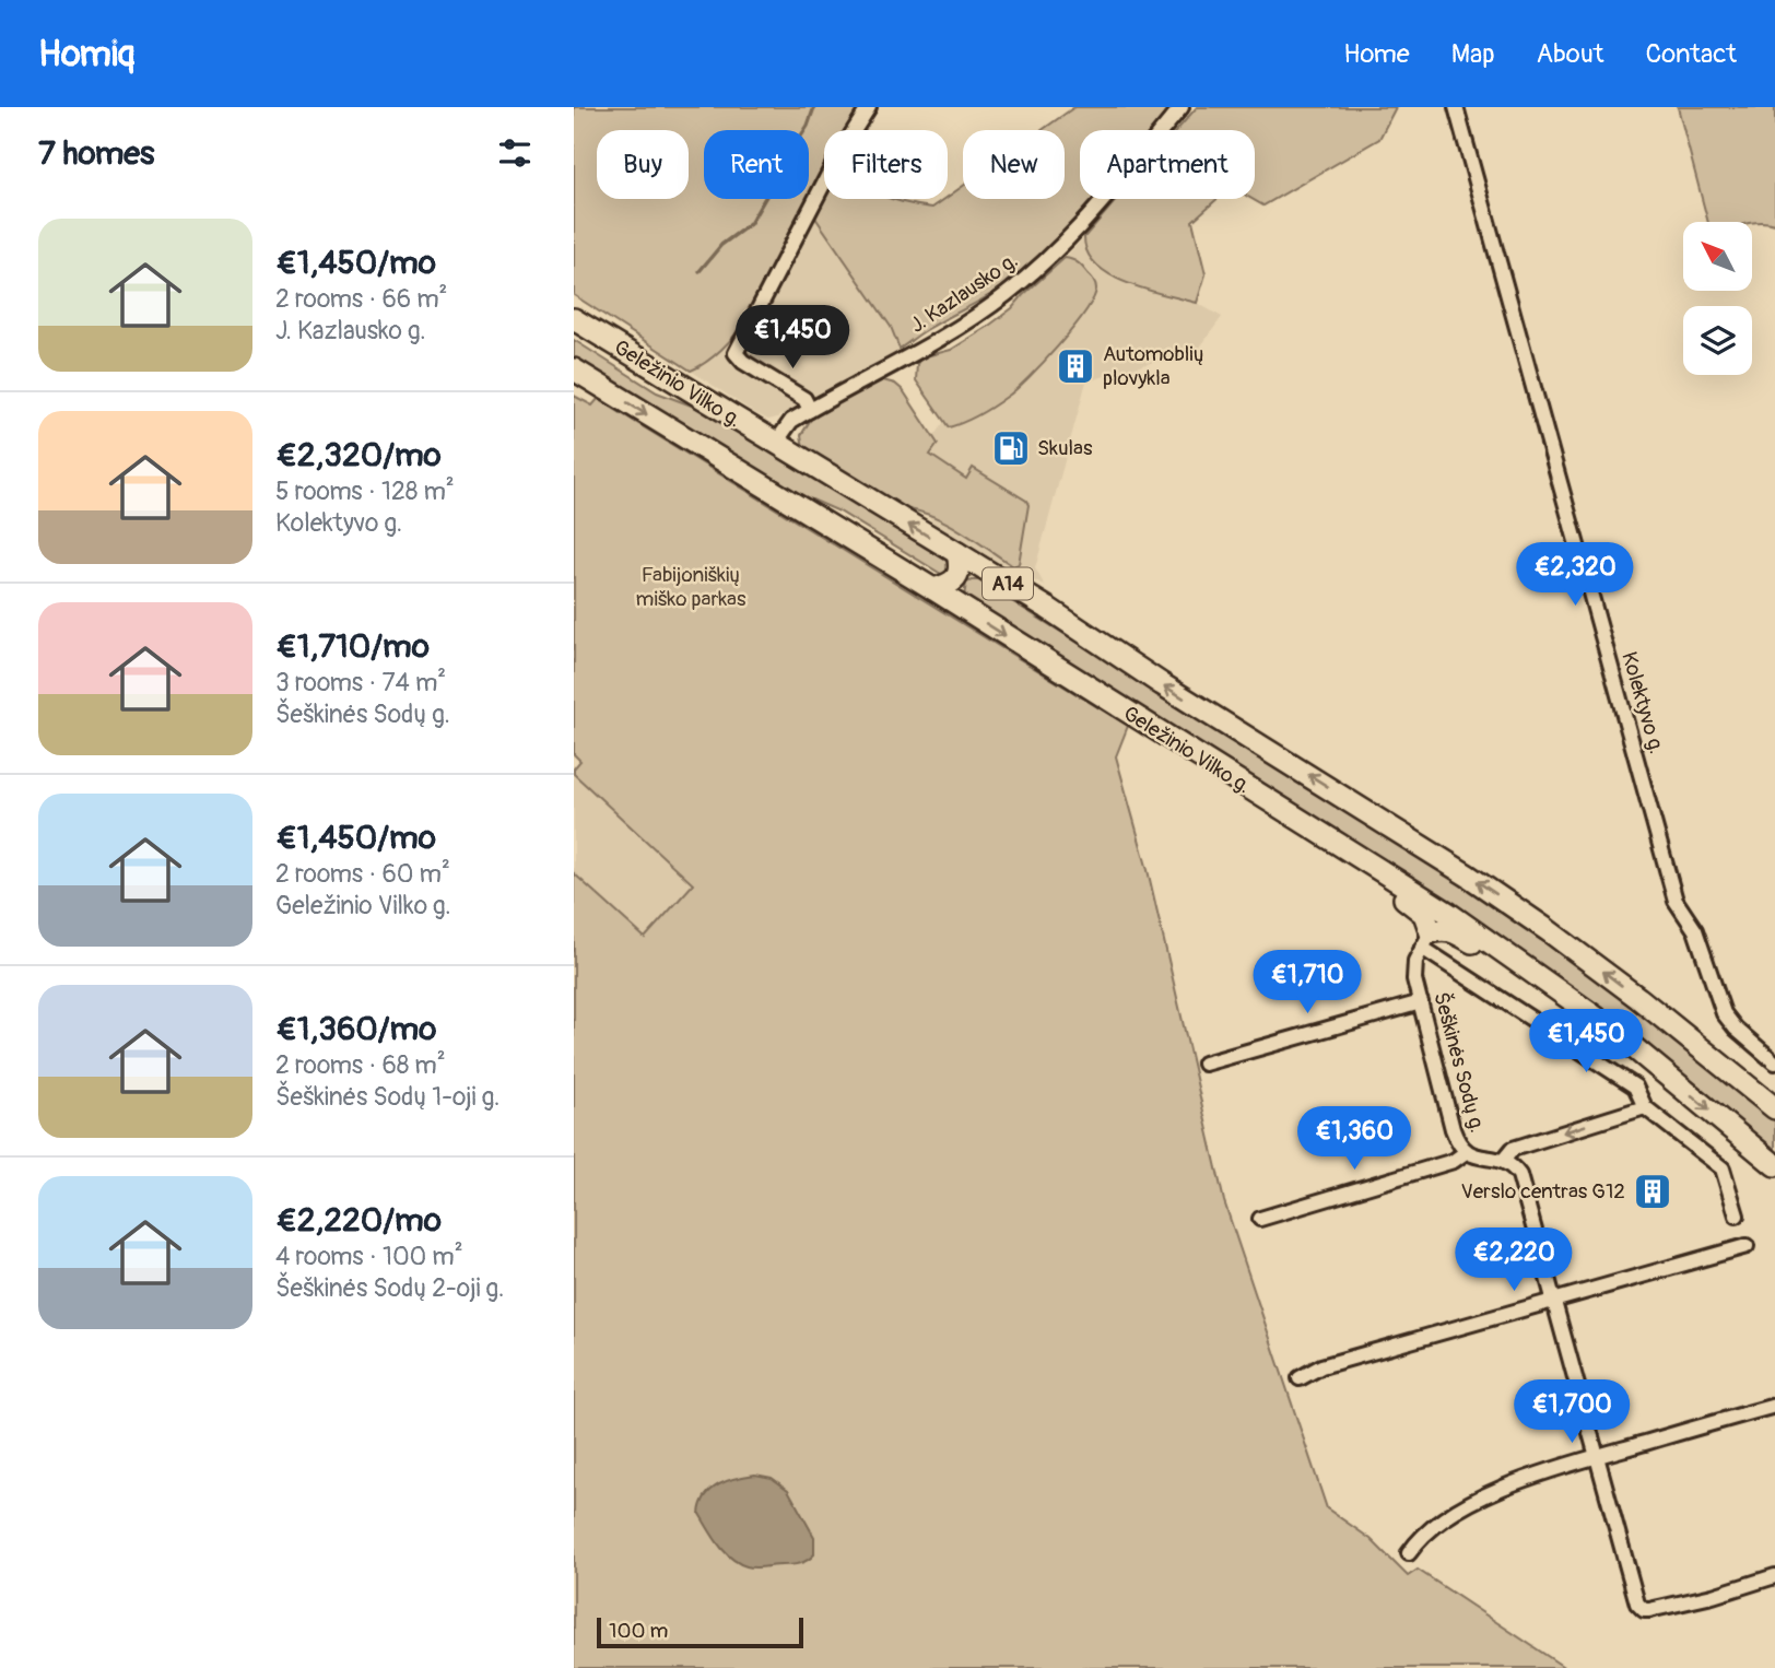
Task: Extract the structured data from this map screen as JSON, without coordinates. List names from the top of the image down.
{
  "streets": {
    "highway": ["Geležinio Vilko g.", "A14"],
    "street": ["J. Kazlausko g.", "Kolektyvo g.", "Šeškinės Sodų g."]
  },
  "crossings": [
    ["J. Kazlausko g.", "Geležinio Vilko g."]
  ],
  "parks": ["Fabijoniškių miško parkas"],
  "places": {
    "building": ["Automoblių plovykla", "Verslo centras G12"],
    "fuel station": ["Skulas"]
  },
  "scale_bar": "100 m",
  "north": "top left",
  "page": {
    "header": "Homiq",
    "nav": [
      "Home",
      "Map",
      "About",
      "Contact"
    ],
    "heading": "7 homes",
    "chip": [
      "Buy",
      "Rent",
      "Filters",
      "New",
      "Apartment"
    ],
    "list": [
      {
        "name": "€1,450/mo",
        "note": "2 rooms · 66 m² · J. Kazlausko g."
      },
      {
        "name": "€2,320/mo",
        "note": "5 rooms · 128 m² · Kolektyvo g."
      },
      {
        "name": "€1,710/mo",
        "note": "3 rooms · 74 m² · Šeškinės Sodų g."
      },
      {
        "name": "€1,450/mo",
        "note": "2 rooms · 60 m² · Geležinio Vilko g."
      },
      {
        "name": "€1,360/mo",
        "note": "2 rooms · 68 m² · Šeškinės Sodų 1-oji g."
      },
      {
        "name": "€2,220/mo",
        "note": "4 rooms · 100 m² · Šeškinės Sodų 2-oji g."
      }
    ],
    "price": [
      "€1,450",
      "€2,320",
      "€1,710",
      "€1,450",
      "€1,360",
      "€2,220",
      "€1,700"
    ],
    "scale": "100 m"
  }
}
